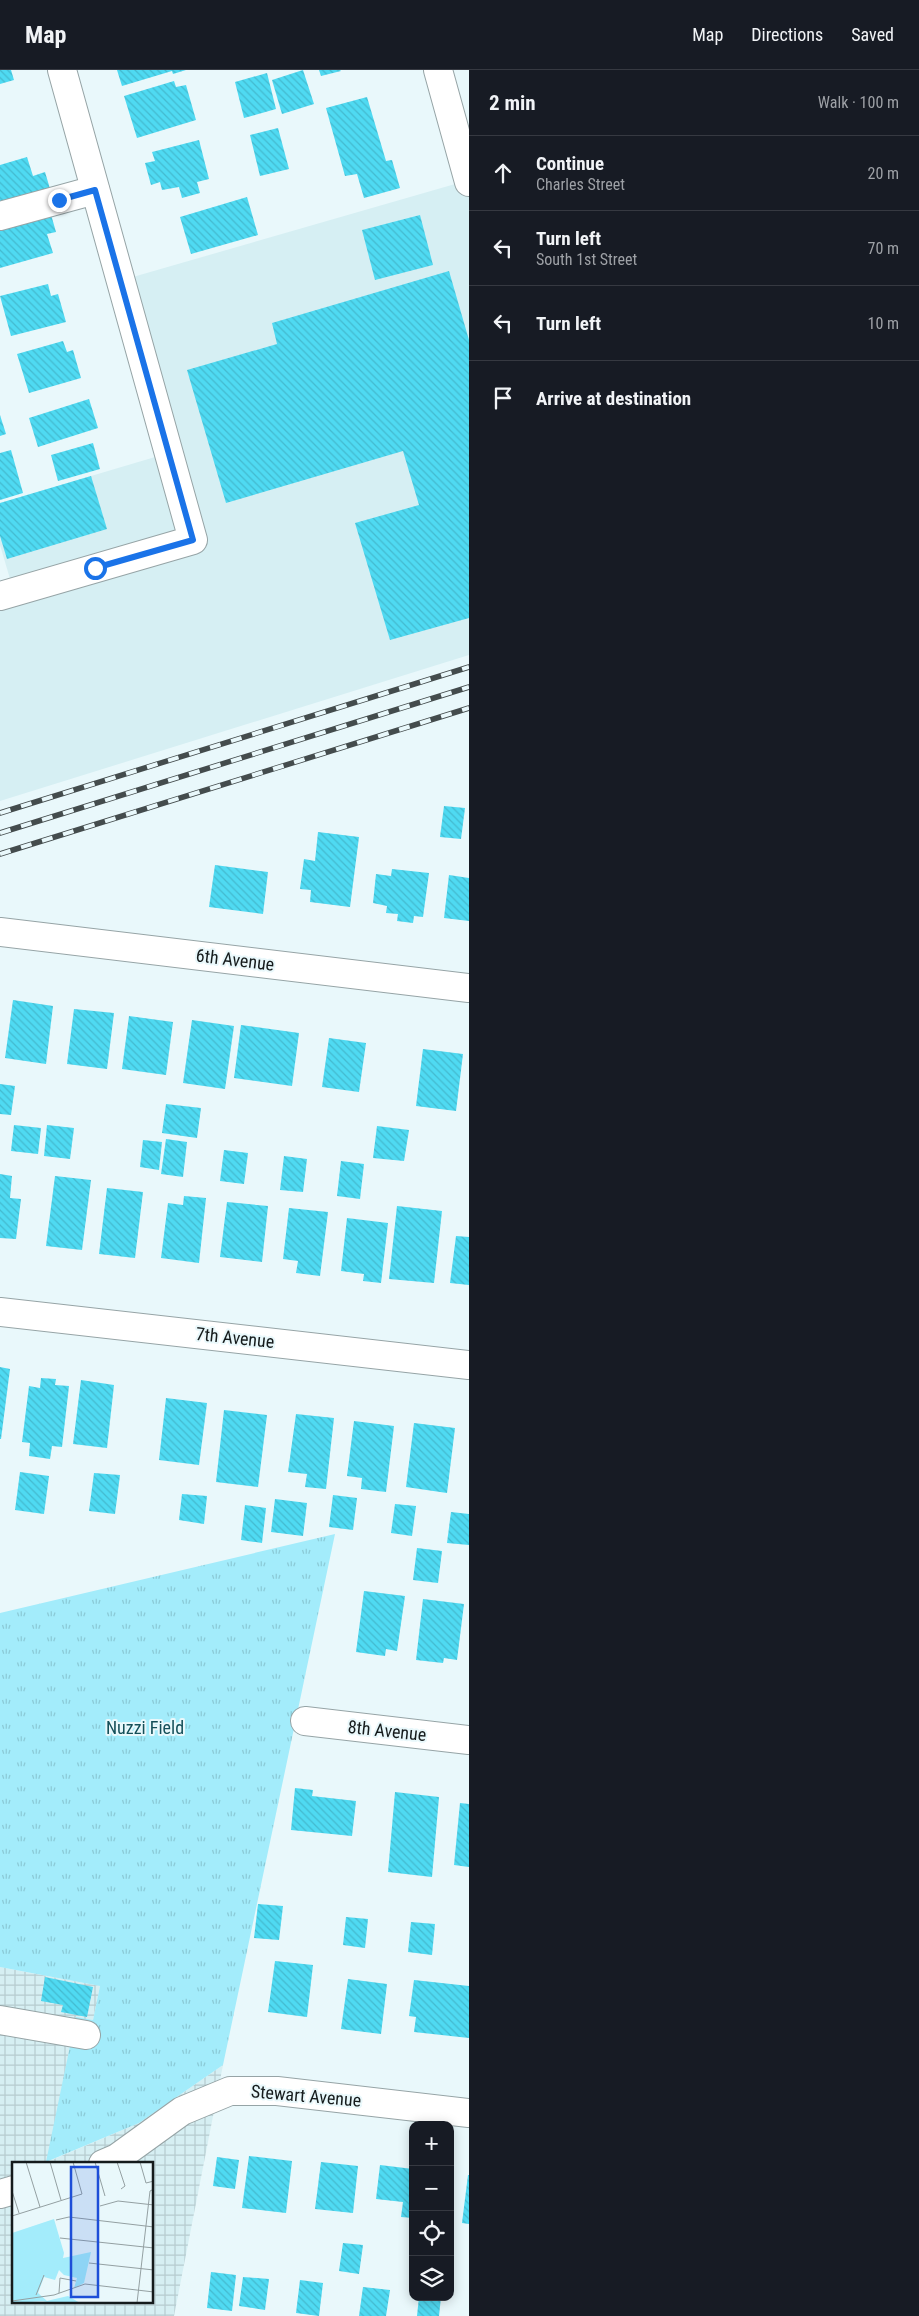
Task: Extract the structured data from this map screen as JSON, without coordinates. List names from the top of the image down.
{
  "streets": {
    "street": [
      "6th Avenue",
      "7th Avenue",
      "8th Avenue",
      "Stewart Avenue"
    ]
  },
  "parks": ["Nuzzi Field"],
  "page": {
    "header": "Map",
    "nav": ["Map", "Directions", "Saved"],
    "heading": ["2 min", "Walk · 100 m"],
    "list": [
      ["Continue", "Charles Street", "20 m"],
      ["Turn left", "South 1st Street", "70 m"],
      ["Turn left", "10 m"],
      "Arrive at destination"
    ],
    "map_buttons": ["+", "−"]
  }
}
